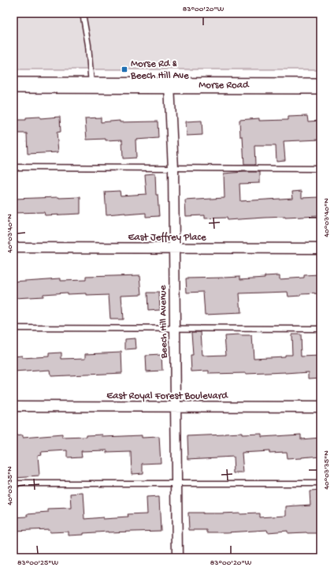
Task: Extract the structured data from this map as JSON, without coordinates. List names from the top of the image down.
{
  "streets": {
    "main road": ["Morse Road"],
    "street": ["East Jeffrey Place", "Beech Hill Avenue", "East Royal Forest Boulevard"]
  },
  "crossings": [
    ["Morse Road", "Beech Hill Avenue"],
    ["East Jeffrey Place", "Beech Hill Avenue"],
    ["Beech Hill Avenue", "East Royal Forest Boulevard"]
  ],
  "places": {
    "transit": ["Morse Rd & Beech Hill Ave"]
  },
  "coordinates": [
    "83°00'20\"W",
    "40°03'40\"N",
    "40°03'35\"N",
    "83°00'25\"W"
  ]
}
